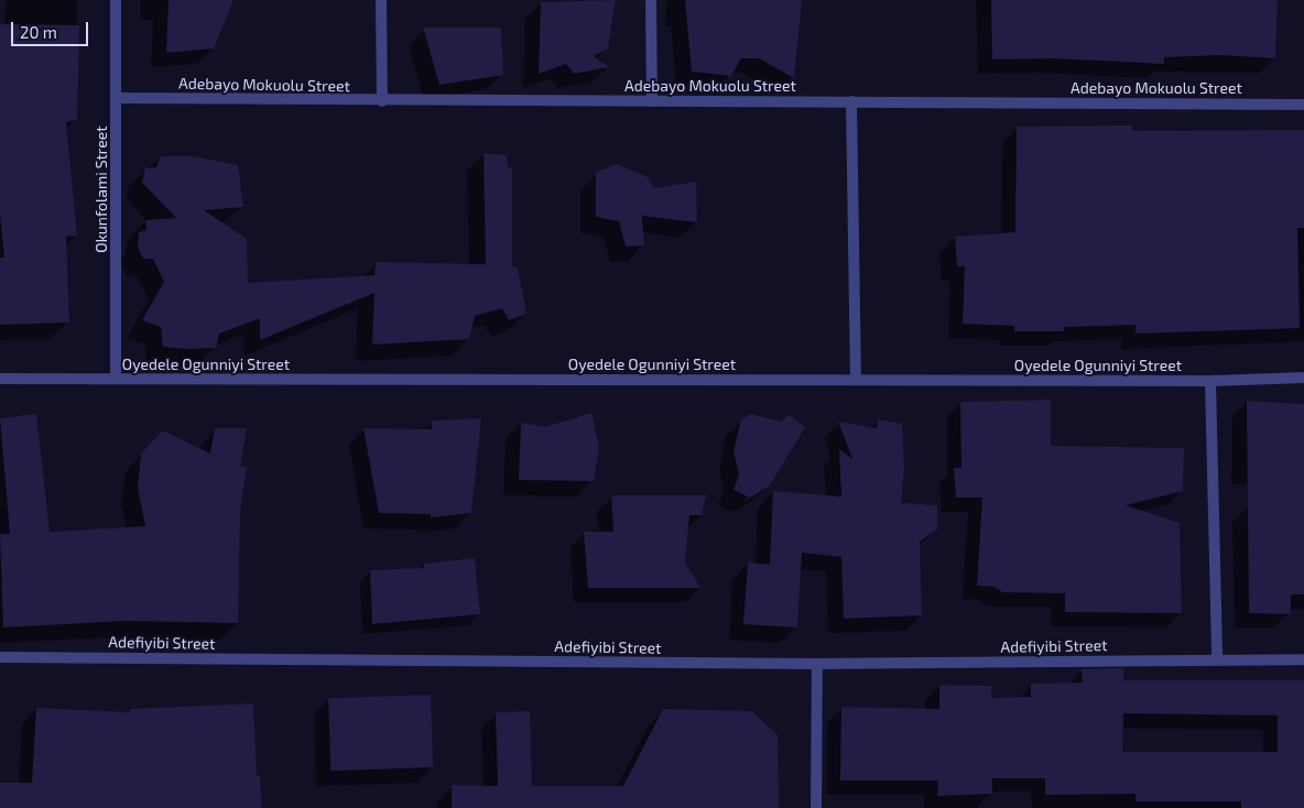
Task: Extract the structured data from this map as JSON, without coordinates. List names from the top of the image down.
{
  "streets": {
    "street": [
      "Adebayo Mokuolu Street",
      "Okunfolami Street",
      "Oyedele Ogunniyi Street",
      "Adefiyibi Street"
    ]
  },
  "crossings": [
    ["Adebayo Mokuolu Street", "Okunfolami Street"],
    ["Okunfolami Street", "Oyedele Ogunniyi Street"]
  ],
  "scale_bar": "20 m"
}
